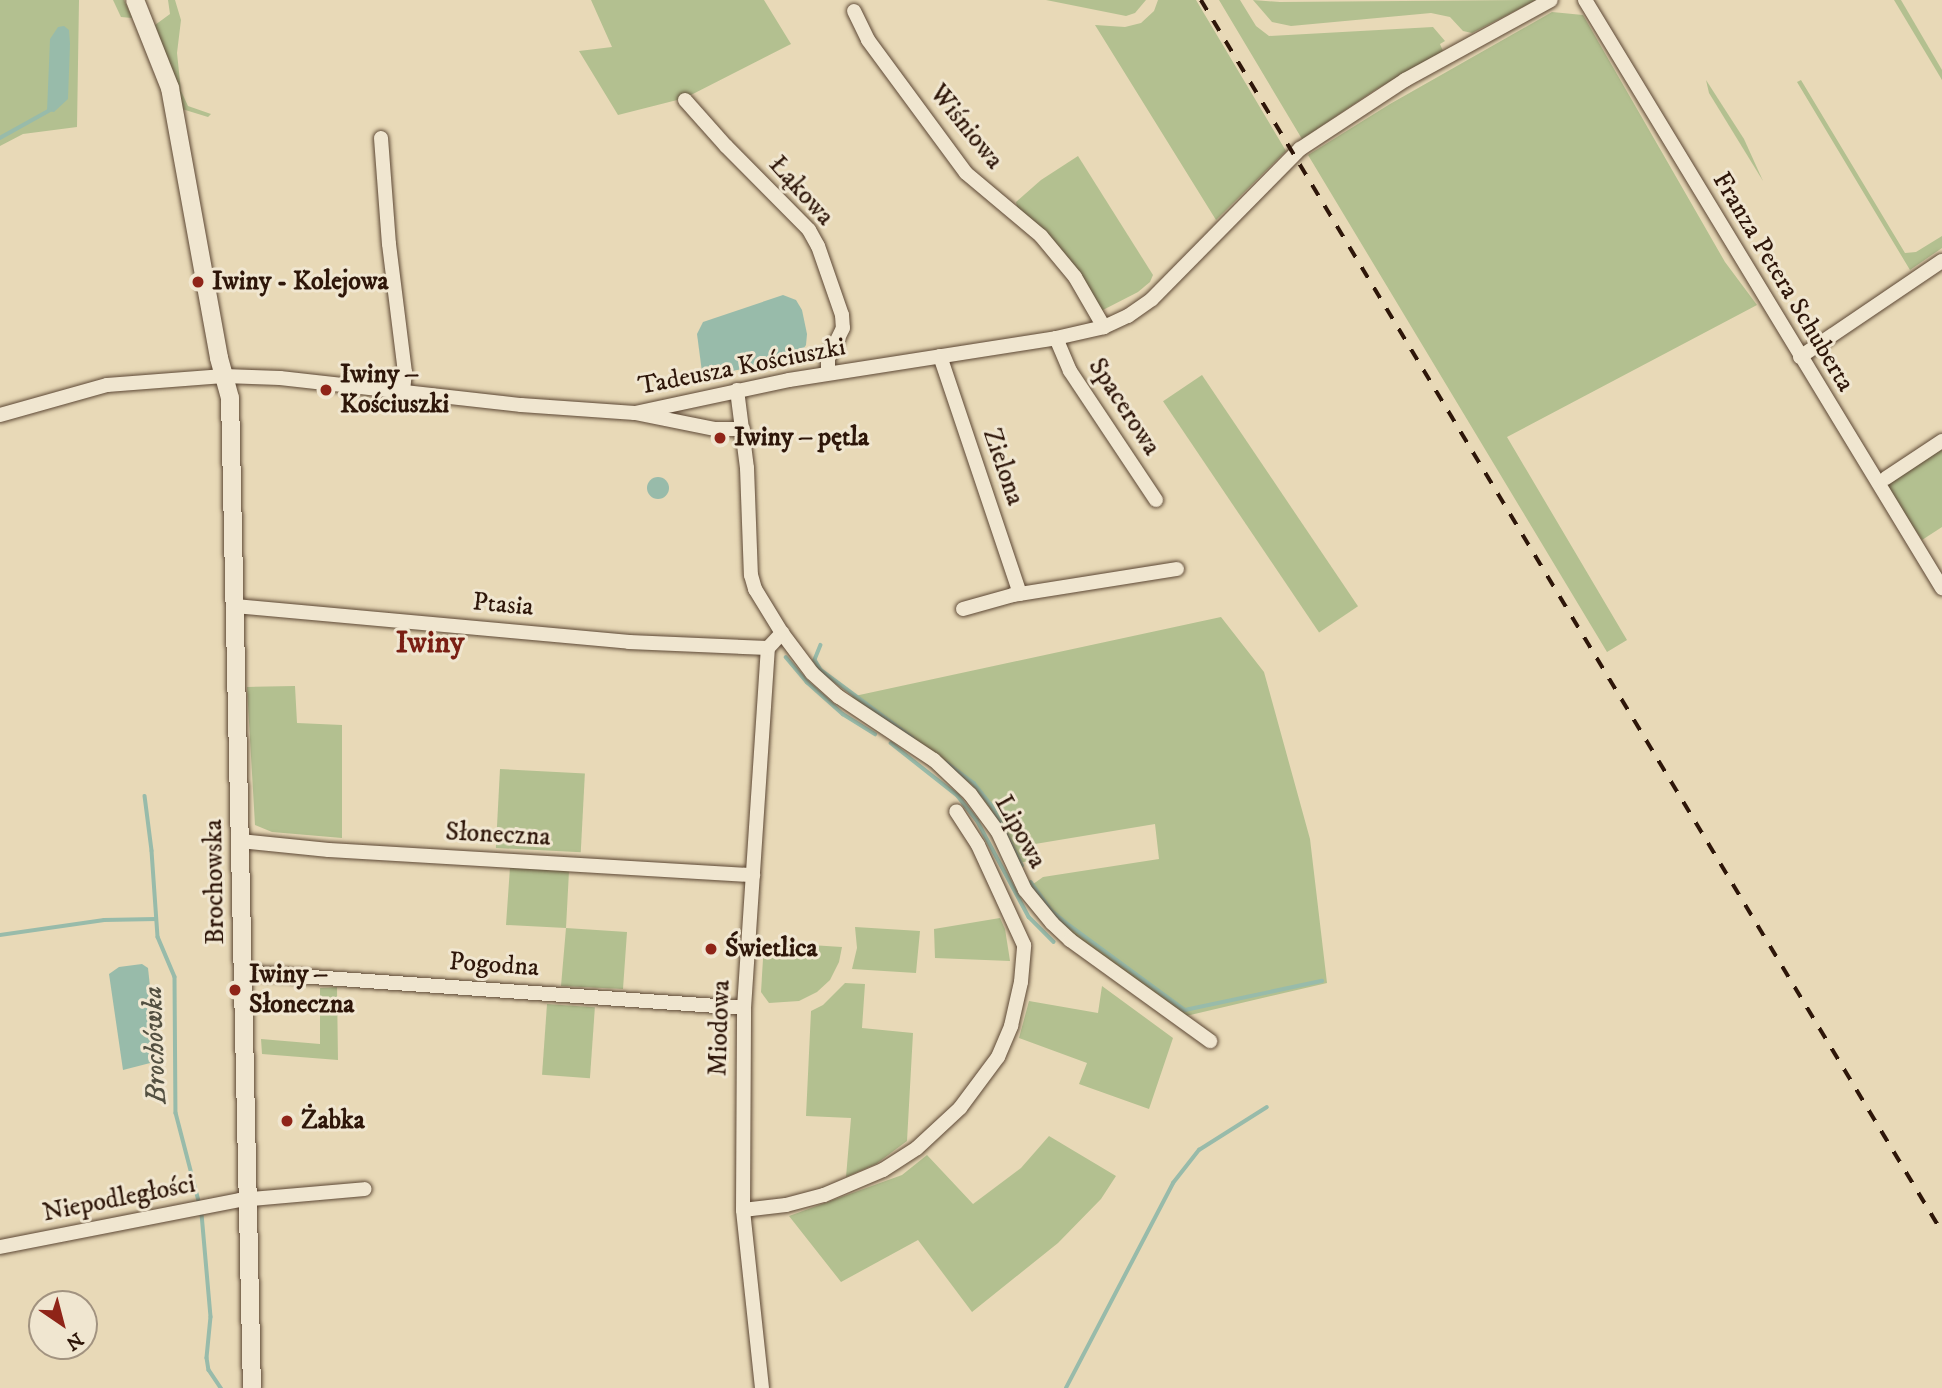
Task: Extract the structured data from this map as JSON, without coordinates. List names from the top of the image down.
{
  "streets": {
    "street": [
      "Wiśniowa",
      "Łąkowa",
      "Franza Petera Schuberta",
      "Tadeusza Kościuszki",
      "Spacerowa",
      "Zielona",
      "Ptasia",
      "Lipowa",
      "Słoneczna",
      "Brochowska",
      "Pogodna",
      "Miodowa",
      "Niepodległości"
    ]
  },
  "crossings": [
    ["Wiśniowa", "Tadeusza Kościuszki"],
    ["Łąkowa", "Tadeusza Kościuszki"],
    ["Tadeusza Kościuszki", "Spacerowa"],
    ["Tadeusza Kościuszki", "Zielona"],
    ["Tadeusza Kościuszki", "Brochowska"],
    ["Ptasia", "Brochowska"],
    ["Ptasia", "Miodowa"],
    ["Słoneczna", "Brochowska"],
    ["Słoneczna", "Miodowa"],
    ["Brochowska", "Pogodna"],
    ["Brochowska", "Niepodległości"],
    ["Pogodna", "Miodowa"]
  ],
  "districts": ["Iwiny"],
  "water": ["Brochówka"],
  "places": [
    "Iwiny - Kolejowa",
    "Iwiny – Kościuszki",
    "Iwiny – pętla",
    "Świetlica",
    "Iwiny – Słoneczna",
    "Żabka"
  ],
  "north": "bottom right"
}
